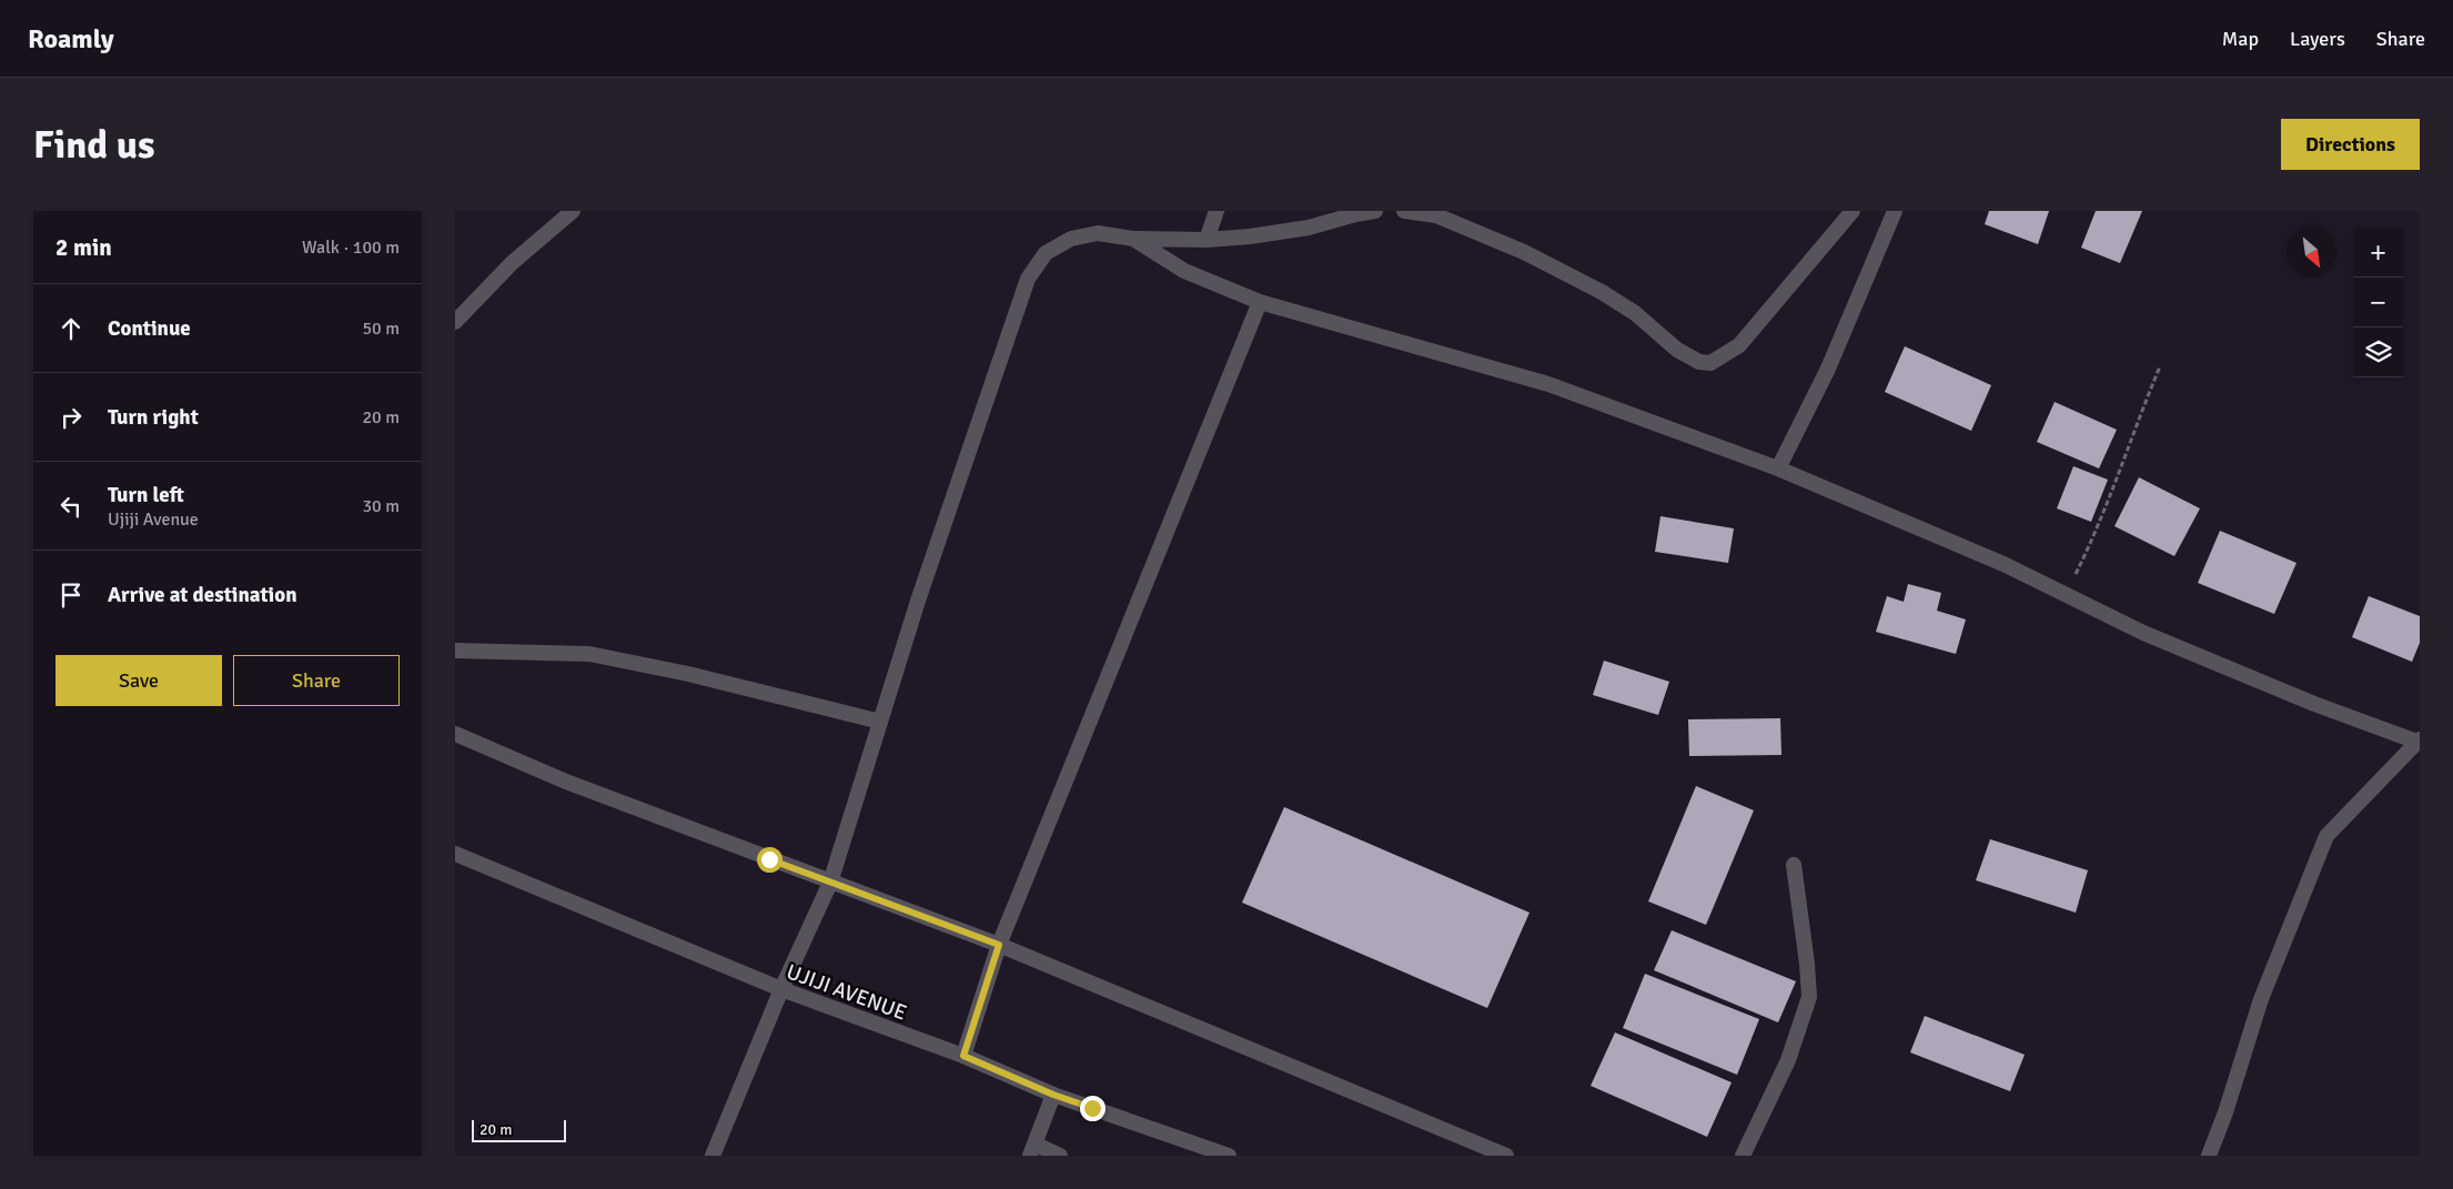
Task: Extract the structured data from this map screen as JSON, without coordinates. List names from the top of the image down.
{
  "streets": {
    "street": ["UJIJI AVENUE"]
  },
  "scale_bar": "20 m",
  "north": "bottom right",
  "page": {
    "header": "Roamly",
    "nav": ["Map", "Layers", "Share"],
    "buttons": [
      "Directions",
      ["Save", "Share"]
    ],
    "title": "Find us",
    "heading": ["2 min", "Walk · 100 m"],
    "map_buttons": ["+", "−"],
    "list": [
      ["Continue", "50 m"],
      ["Turn right", "20 m"],
      ["Turn left", "Ujiji Avenue", "30 m"],
      "Arrive at destination"
    ],
    "scale": "20 m"
  }
}
